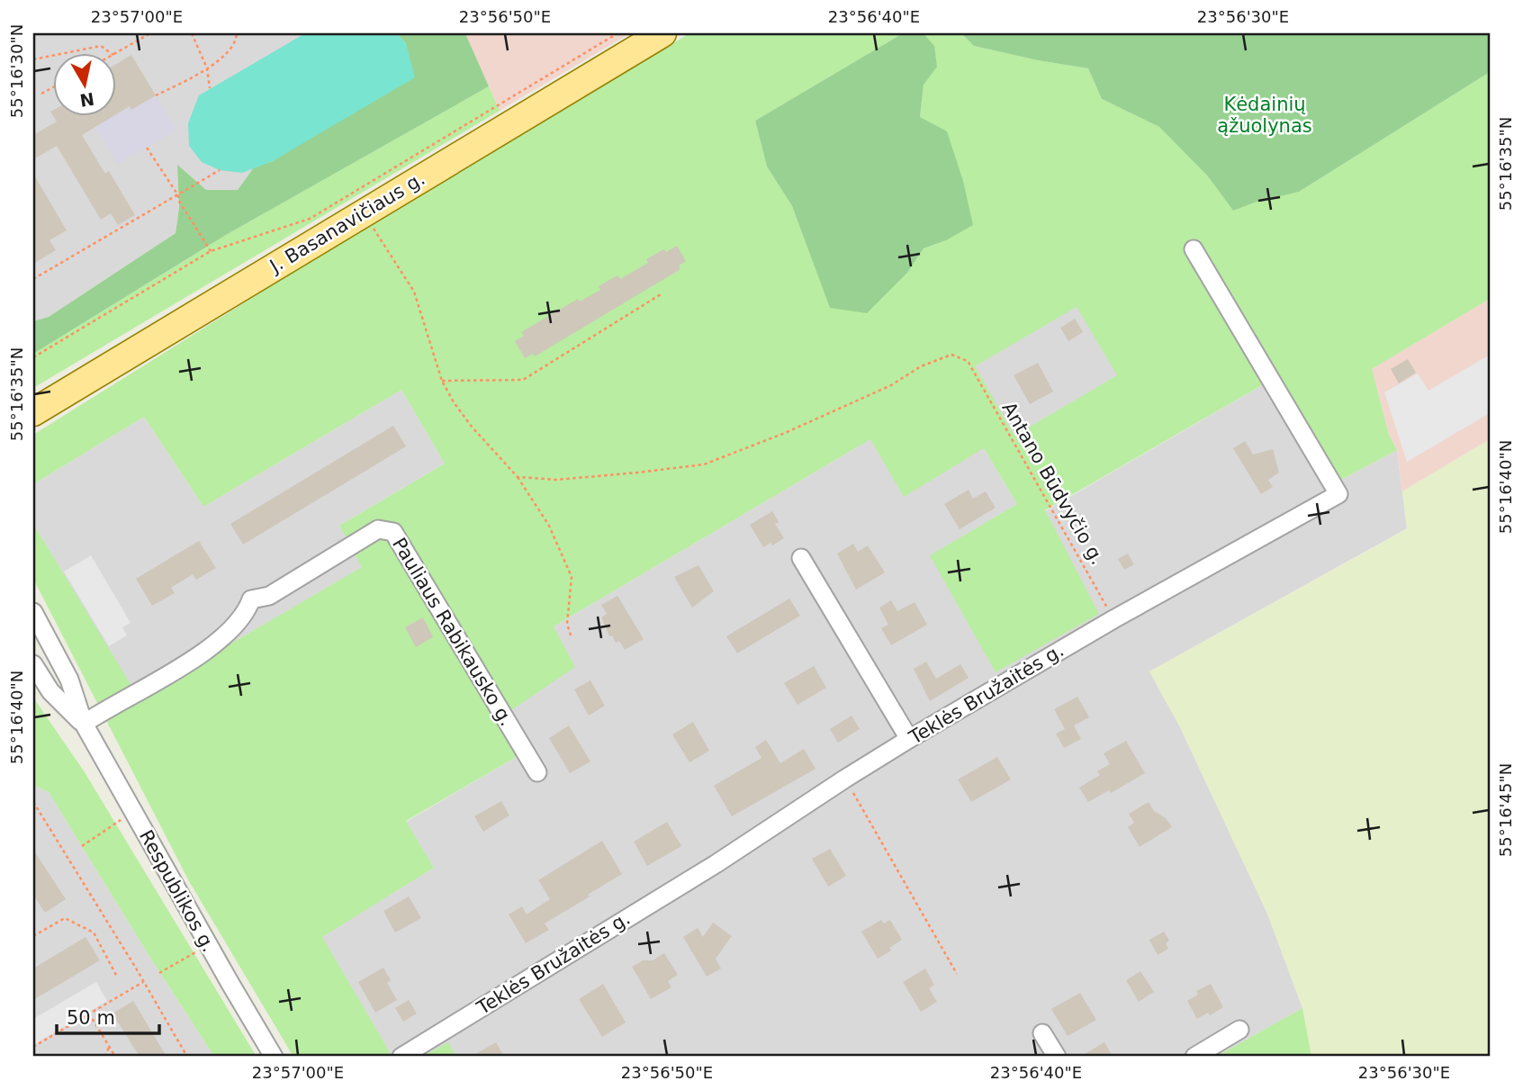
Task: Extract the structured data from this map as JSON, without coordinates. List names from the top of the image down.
{
  "streets": {
    "main road": ["J. Basanavičiaus g."],
    "street": ["Pauliaus Rabikausko g.", "Teklės Bružaitės g.", "Respublikos g."],
    "path": ["Antano Būdvyčio g."]
  },
  "crossings": [
    ["Antano Būdvyčio g.", "Teklės Bružaitės g."],
    ["Pauliaus Rabikausko g.", "Respublikos g."]
  ],
  "parks": ["Kėdainių ąžuolynas"],
  "scale_bar": "50 m",
  "north": "bottom",
  "coordinates": [
    "23°57'00\"E",
    "23°56'50\"E",
    "23°56'40\"E",
    "23°56'30\"E",
    "55°16'30\"N",
    "55°16'35\"N",
    "55°16'40\"N",
    "55°16'45\"N"
  ]
}
